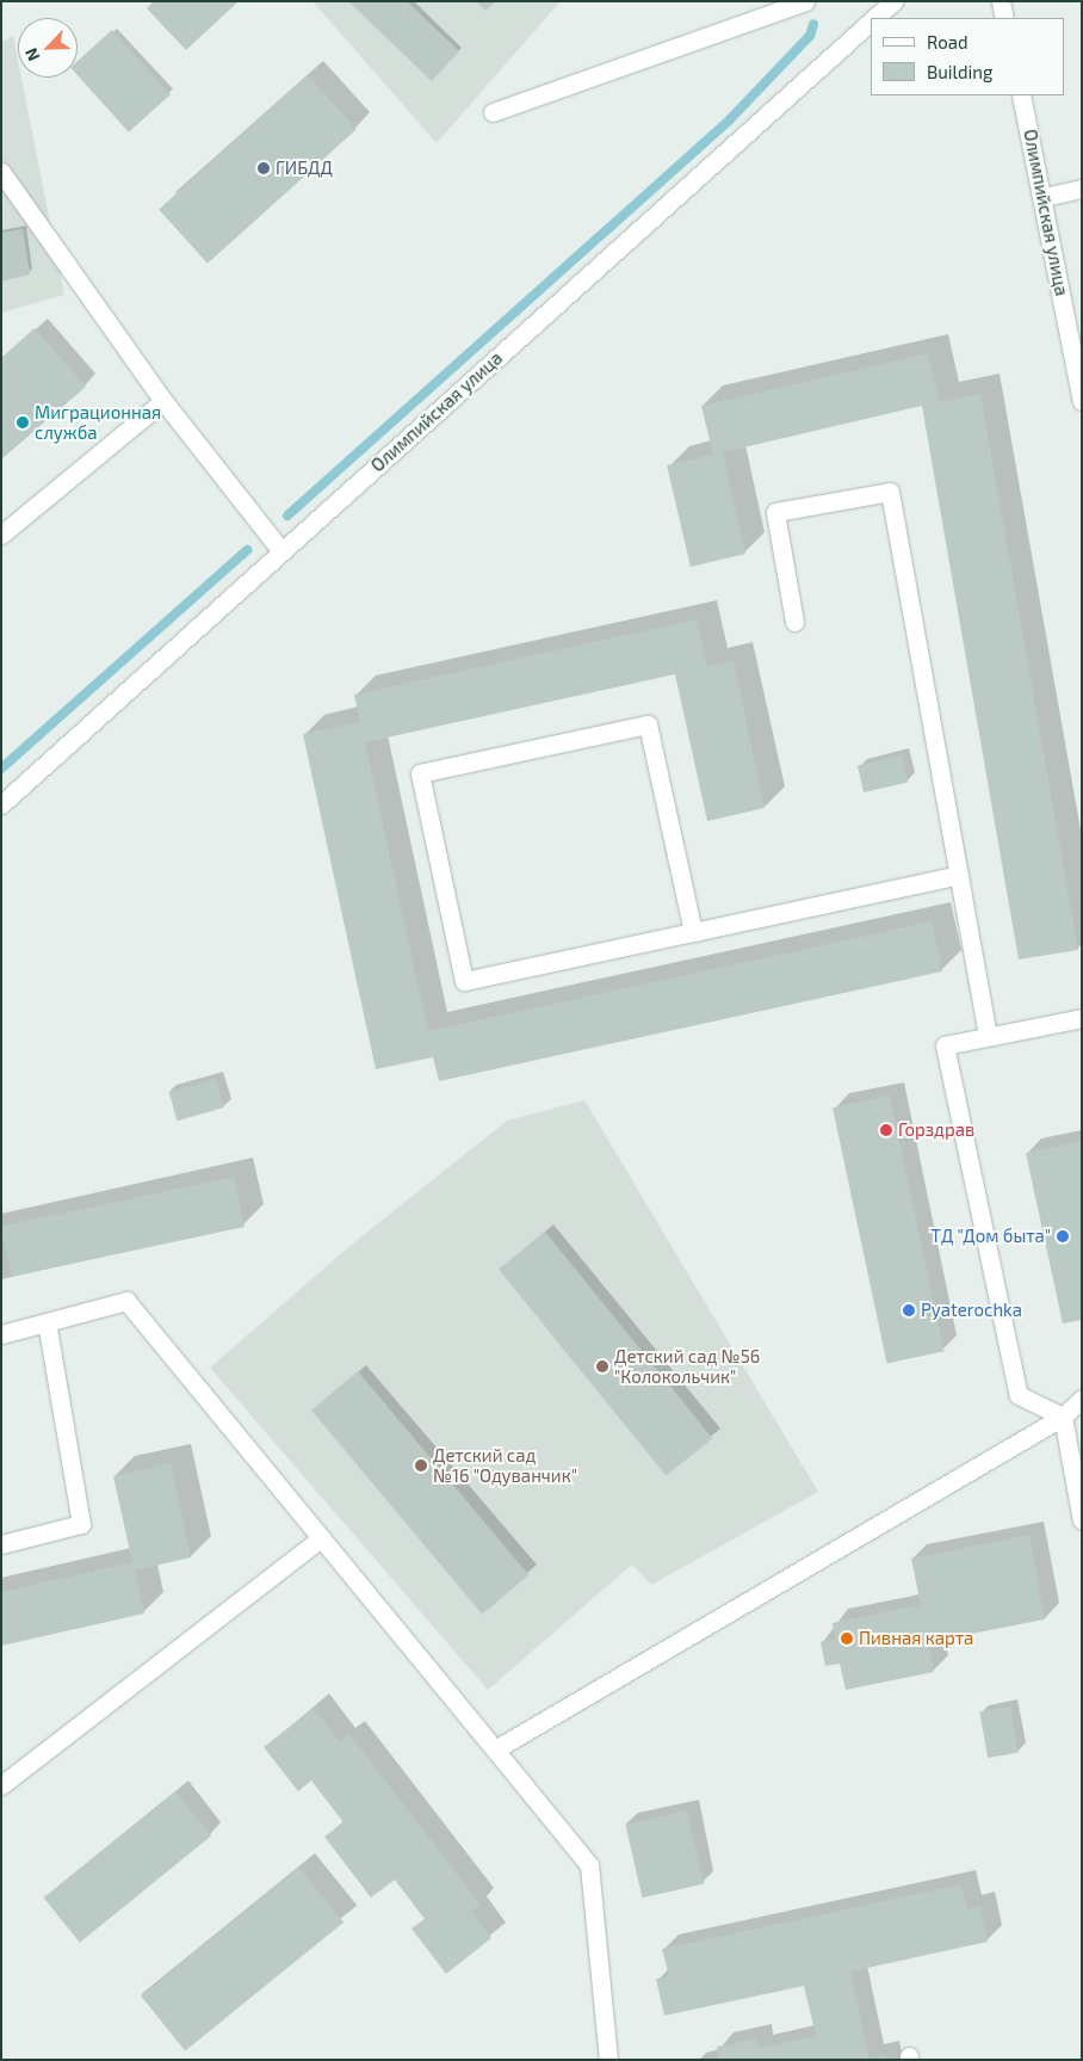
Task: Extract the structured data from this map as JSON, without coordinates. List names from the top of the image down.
{
  "streets": {
    "street": ["Олимпийская улица"]
  },
  "places": [
    "ГИБДД",
    "Миграционная служба",
    "Горздрав",
    "ТД \"Дом быта\"",
    "Pyaterochka",
    "Детский сад №56 \"Колокольчик\"",
    "Детский сад №16 \"Одуванчик\"",
    "Пивная карта"
  ],
  "legend": ["Road", "Building"],
  "north": "bottom left"
}
